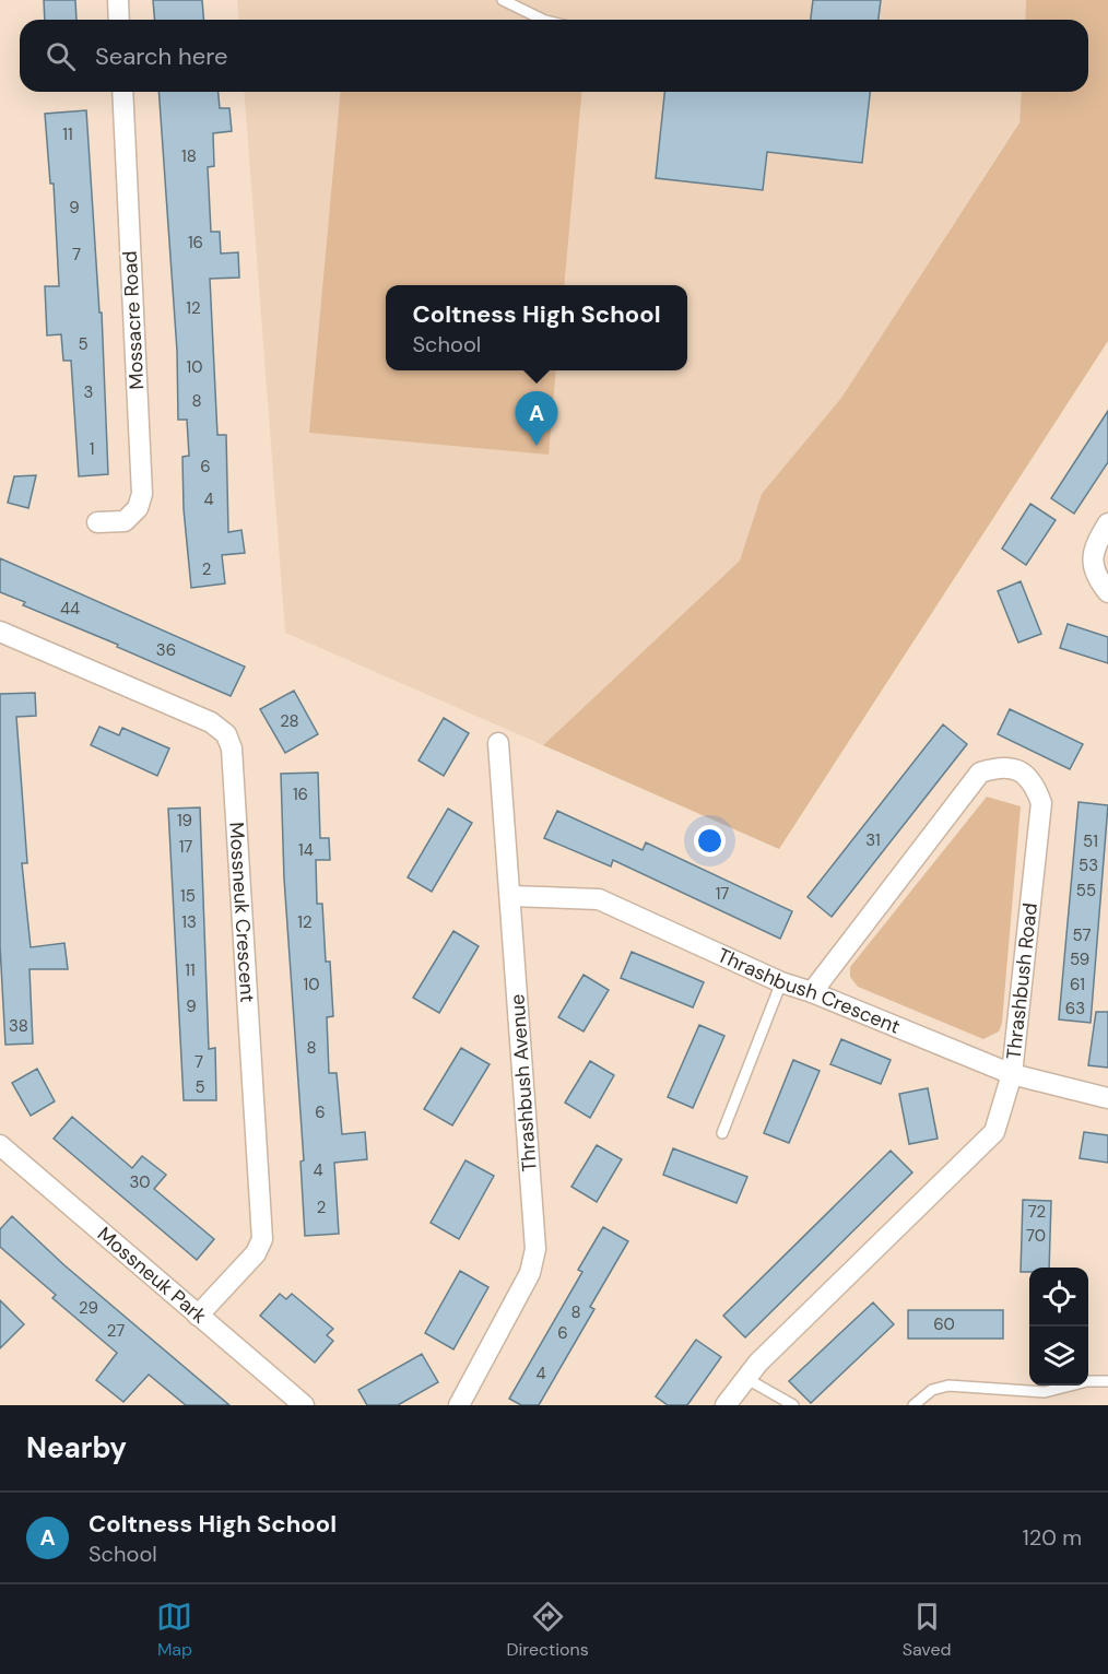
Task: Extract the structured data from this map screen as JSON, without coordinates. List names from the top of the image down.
{
  "streets": {
    "street": [
      "Mossacre Road",
      "Mossneuk Crescent",
      "Thrashbush Road",
      "Thrashbush Crescent",
      "Thrashbush Avenue",
      "Mossneuk Park"
    ]
  },
  "crossings": [
    ["Mossneuk Crescent", "Mossneuk Park"],
    ["Thrashbush Road", "Thrashbush Crescent"],
    ["Thrashbush Crescent", "Thrashbush Avenue"]
  ],
  "house_numbers": [
    "11",
    "18",
    "9",
    "16",
    "7",
    "12",
    "5",
    "10",
    "3",
    "8",
    "1",
    "6",
    "4",
    "2",
    "44",
    "36",
    "28",
    "16",
    "19",
    "31",
    "51",
    "17",
    "14",
    "53",
    "55",
    "17",
    "15",
    "13",
    "12",
    "57",
    "59",
    "11",
    "10",
    "61",
    "9",
    "63",
    "38",
    "8",
    "7",
    "5",
    "6",
    "4",
    "30",
    "2",
    "72",
    "70",
    "29",
    "8",
    "60",
    "27",
    "6",
    "4"
  ],
  "page": {
    "search": "Search here",
    "popup": ["Coltness High School", "School"],
    "pins": "A",
    "heading": "Nearby",
    "list": [
      {
        "mark": "A",
        "name": "Coltness High School",
        "note": "School",
        "value": "120 m"
      }
    ],
    "nav": ["Map", "Directions", "Saved"]
  }
}
